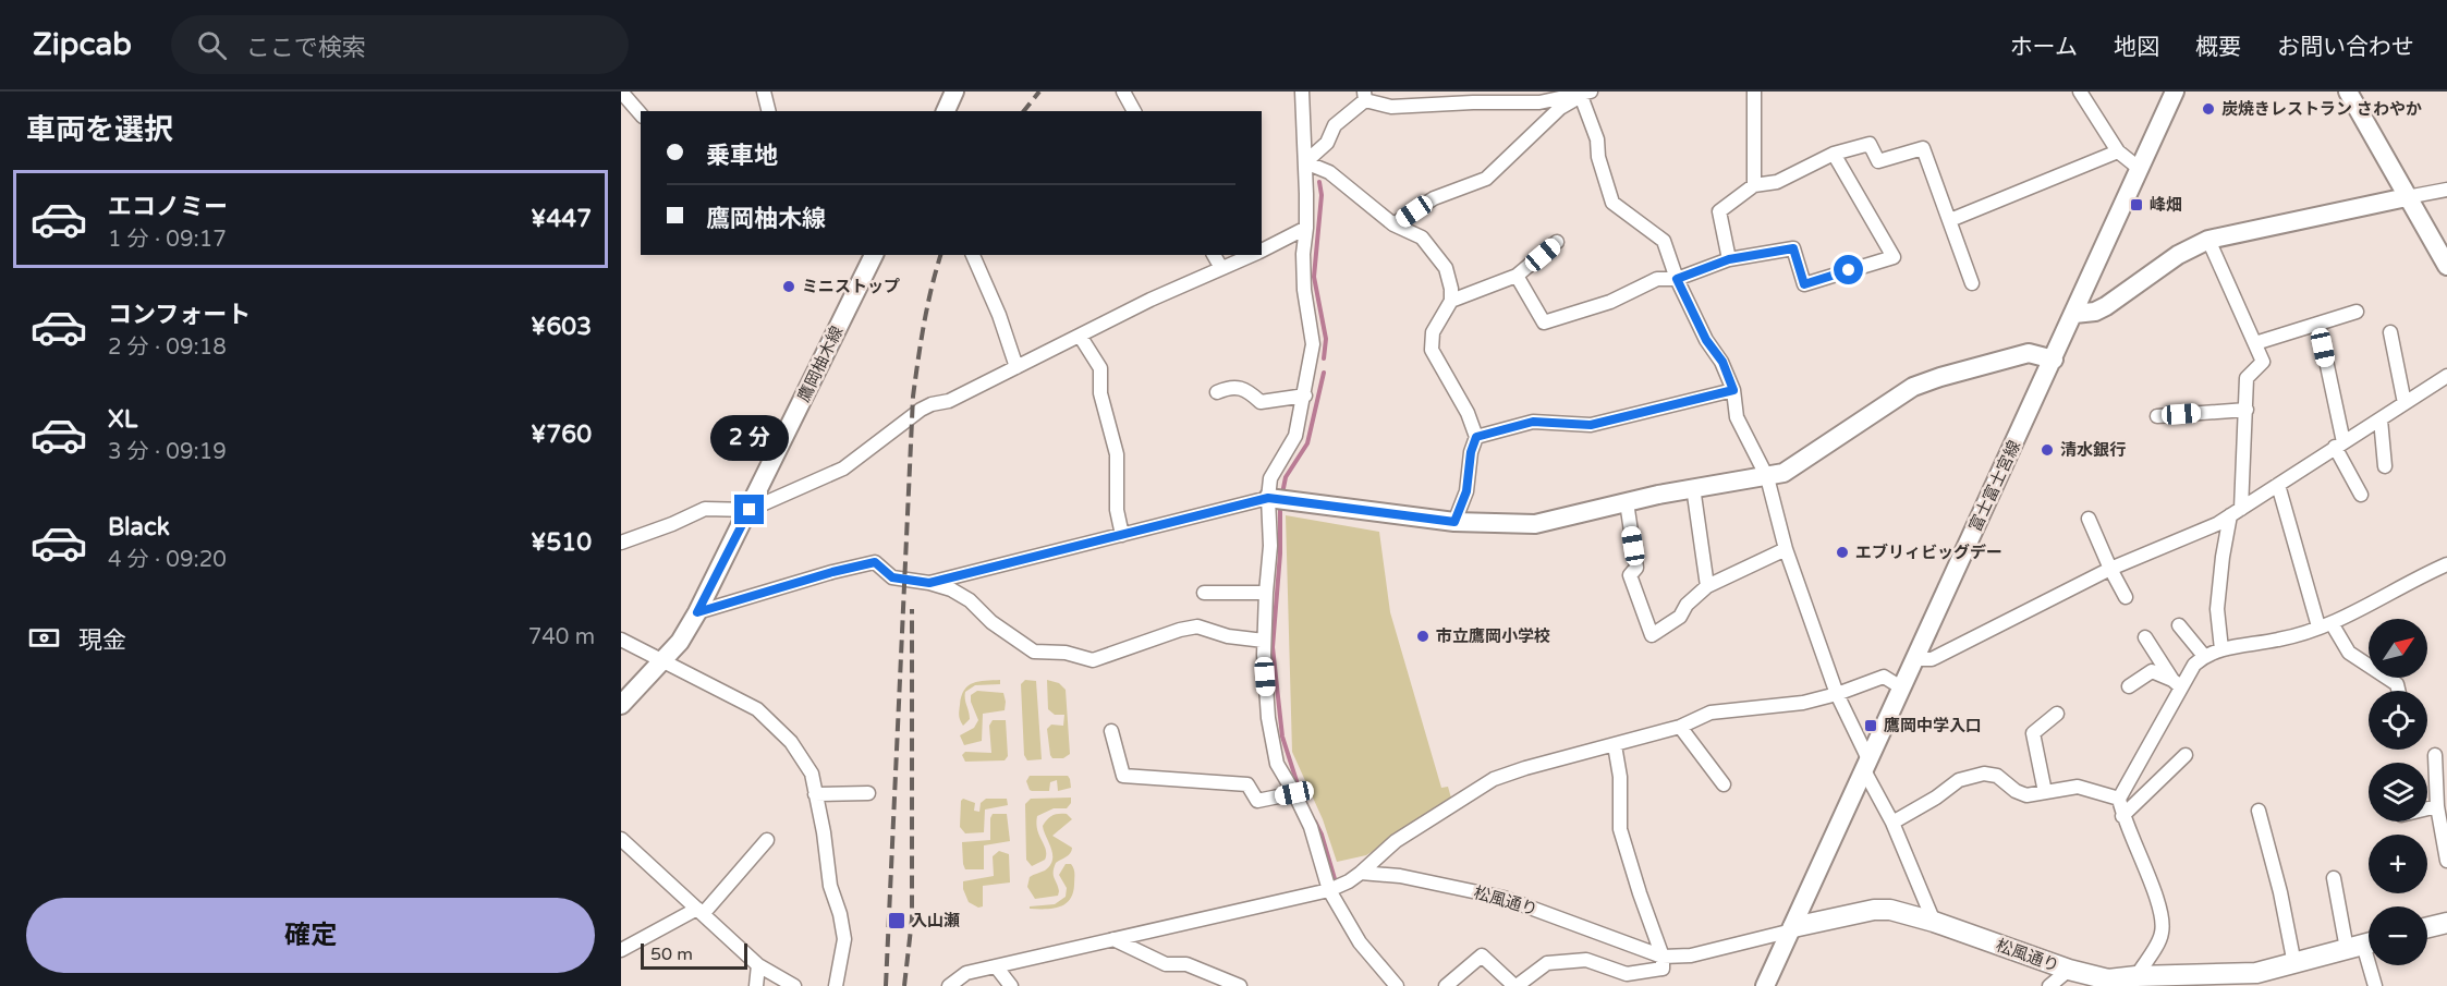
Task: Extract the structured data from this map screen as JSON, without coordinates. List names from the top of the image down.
{
  "streets": {
    "main road": ["鷹岡柚木線", "富士富士宮線", "松風通り"]
  },
  "crossings": [
    ["富士富士宮線", "松風通り"]
  ],
  "places": {
    "other": [
      "炭焼きレストラン さわやか",
      "ミニストップ",
      "清水銀行",
      "エブリィビッグデー",
      "市立鷹岡小学校"
    ],
    "transit": ["峰畑", "鷹岡中学入口", "入山瀬"]
  },
  "scale_bar": "50 m",
  "north": "top right",
  "page": {
    "header": "Zipcab",
    "search": "ここで検索",
    "nav": [
      "ホーム",
      "地図",
      "概要",
      "お問い合わせ"
    ],
    "heading": "車両を選択",
    "banner": ["乗車地", "鷹岡柚木線"],
    "list": [
      {
        "name": "エコノミー",
        "note": "1 分 · 09:17",
        "value": "¥447"
      },
      {
        "name": "コンフォート",
        "note": "2 分 · 09:18",
        "value": "¥603"
      },
      {
        "name": "XL",
        "note": "3 分 · 09:19",
        "value": "¥760"
      },
      {
        "name": "Black",
        "note": "4 分 · 09:20",
        "value": "¥510"
      }
    ],
    "bubble": "2 分",
    "pay": ["現金", "740 m"],
    "map_buttons": ["+", "−"],
    "buttons": "確定",
    "scale": "50 m"
  }
}
